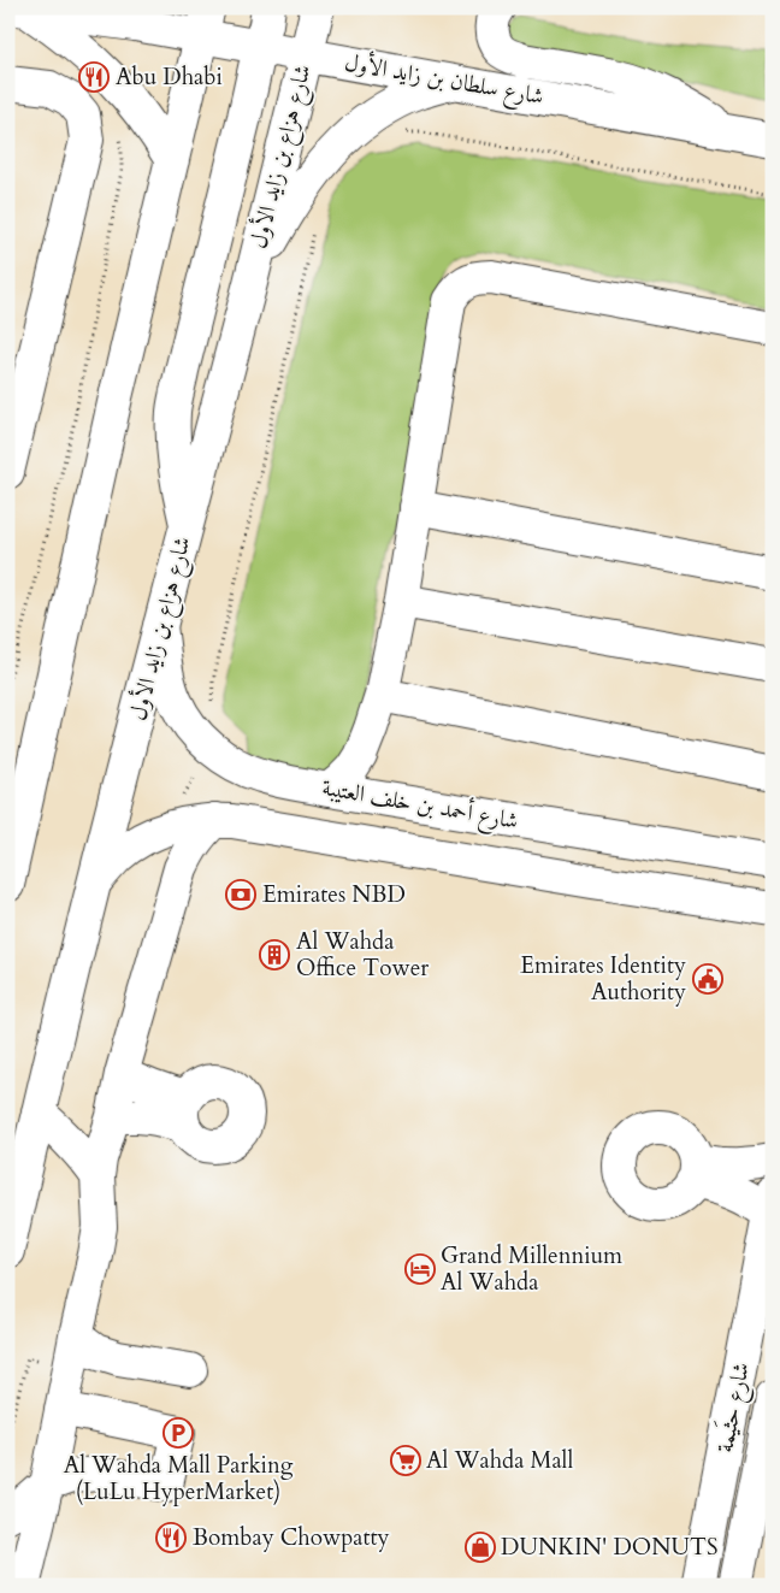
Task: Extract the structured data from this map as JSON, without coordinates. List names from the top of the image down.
{
  "streets": {
    "main road": [
      "شارع سلطان بن زايد الأول",
      "شارع هزاع بن زايد الأول",
      "شارع أحمد بن خلف العتيبة",
      "شارع حثَيمة"
    ]
  },
  "crossings": [
    ["شارع سلطان بن زايد الأول", "شارع هزاع بن زايد الأول"],
    ["شارع هزاع بن زايد الأول", "شارع أحمد بن خلف العتيبة"]
  ],
  "places": {
    "restaurant": ["Abu Dhabi", "Bombay Chowpatty"],
    "bank": ["Emirates NBD"],
    "building": ["Al Wahda Office Tower"],
    "public building": ["Emirates Identity Authority"],
    "hotel": ["Grand Millennium Al Wahda"],
    "parking": ["Al Wahda Mall Parking (LuLu HyperMarket)"],
    "supermarket": ["Al Wahda Mall"],
    "shop": ["DUNKIN' DONUTS"]
  }
}
